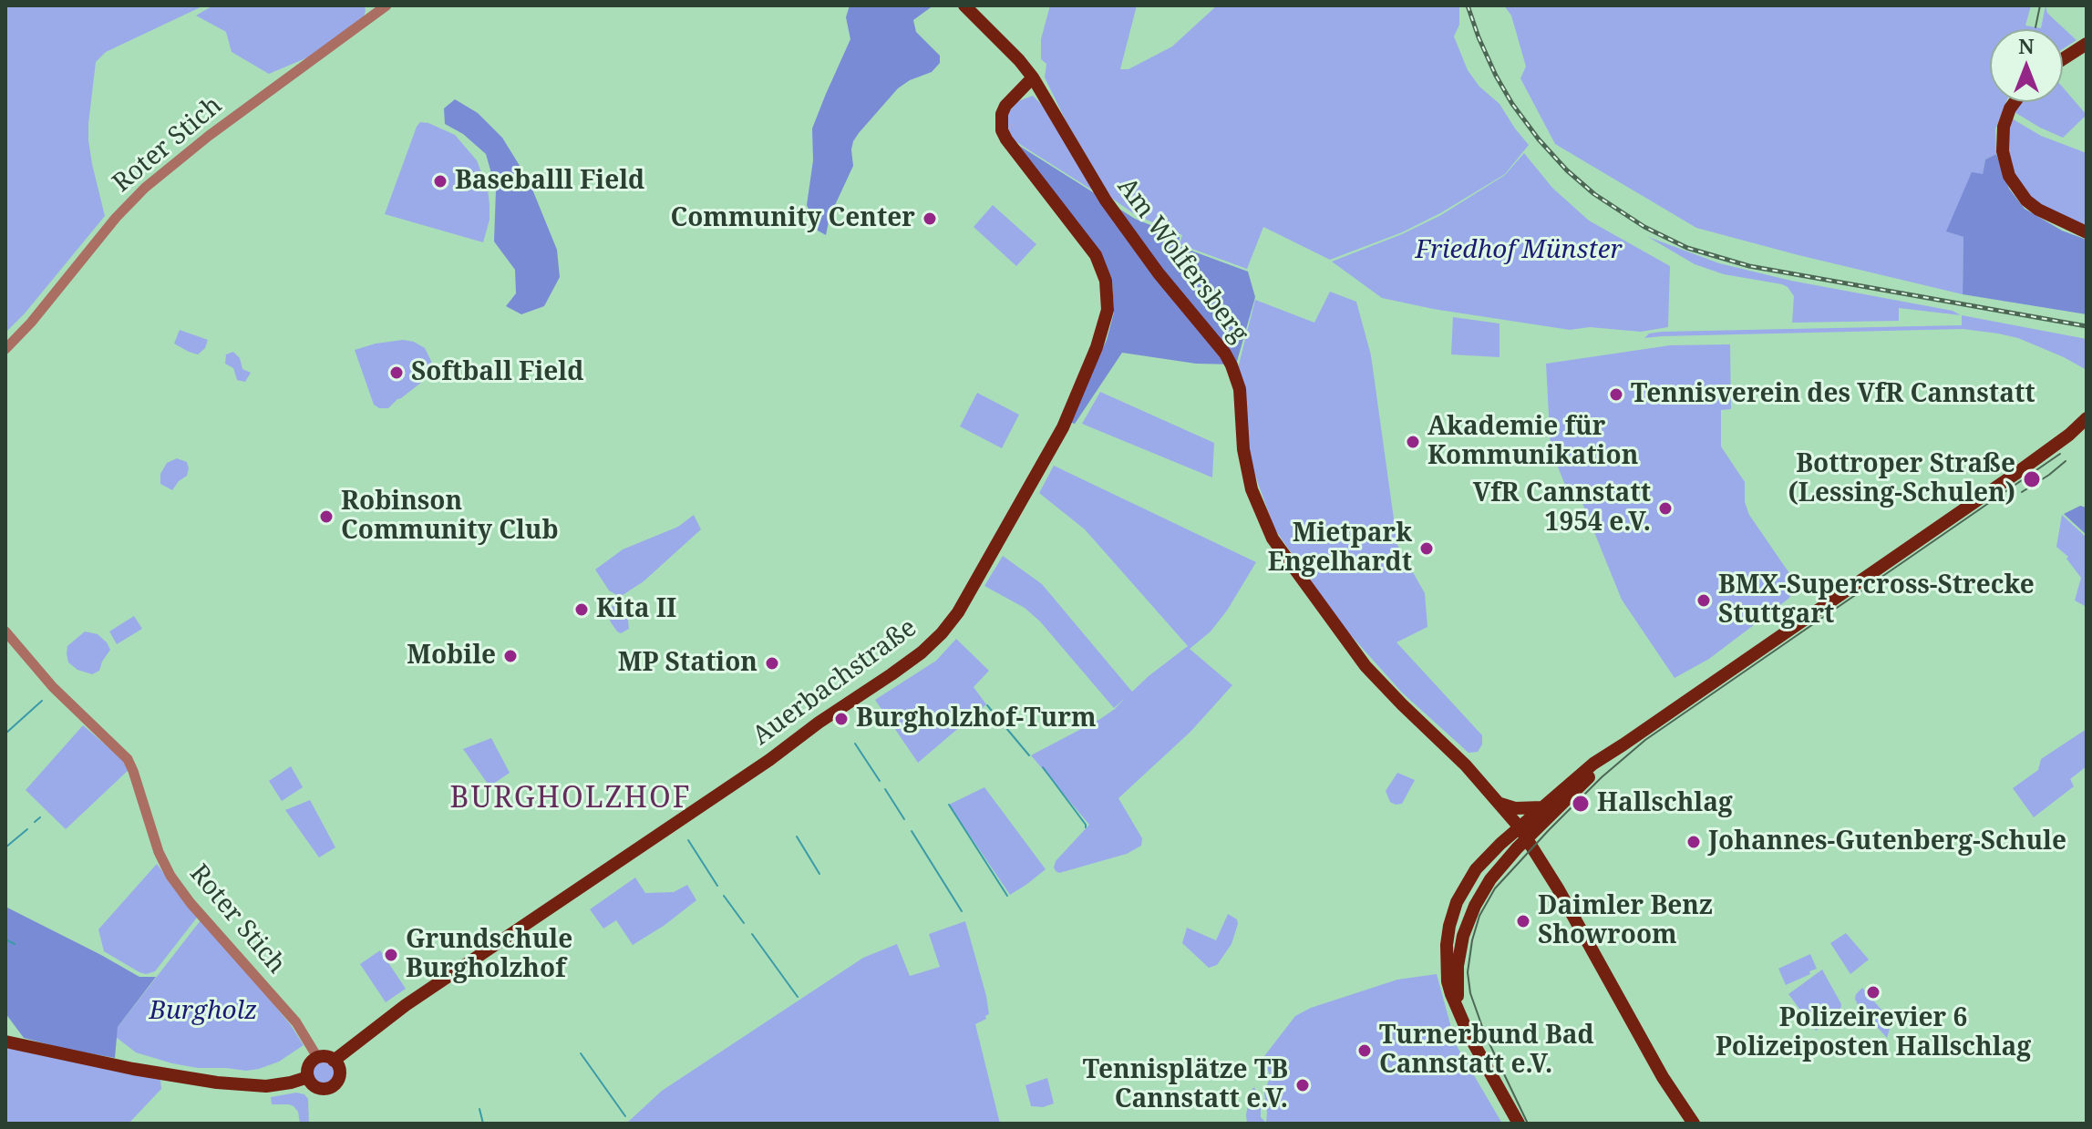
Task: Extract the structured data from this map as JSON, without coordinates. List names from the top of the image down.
{
  "streets": {
    "main road": ["Am Wolfersberg", "Auerbachstraße"],
    "street": ["Roter Stich"]
  },
  "crossings": [
    ["Roter Stich", "Auerbachstraße"],
    ["Am Wolfersberg", "Auerbachstraße"]
  ],
  "districts": ["BURGHOLZHOF"],
  "parks": ["Friedhof Münster", "Burgholz"],
  "places": [
    "Baseballl Field",
    "Community Center",
    "Softball Field",
    "Tennisverein des VfR Cannstatt",
    "Akademie für Kommunikation",
    "Bottroper Straße (Lessing-Schulen)",
    "VfR Cannstatt 1954 e.V.",
    "Robinson Community Club",
    "Mietpark Engelhardt",
    "BMX-Supercross-Strecke Stuttgart",
    "Kita II",
    "Mobile",
    "MP Station",
    "Burgholzhof-Turm",
    "Hallschlag",
    "Johannes-Gutenberg-Schule",
    "Daimler Benz Showroom",
    "Grundschule Burgholzhof",
    "Polizeirevier 6 Polizeiposten Hallschlag",
    "Turnerbund Bad Cannstatt e.V.",
    "Tennisplätze TB Cannstatt e.V."
  ],
  "north": "top"
}
